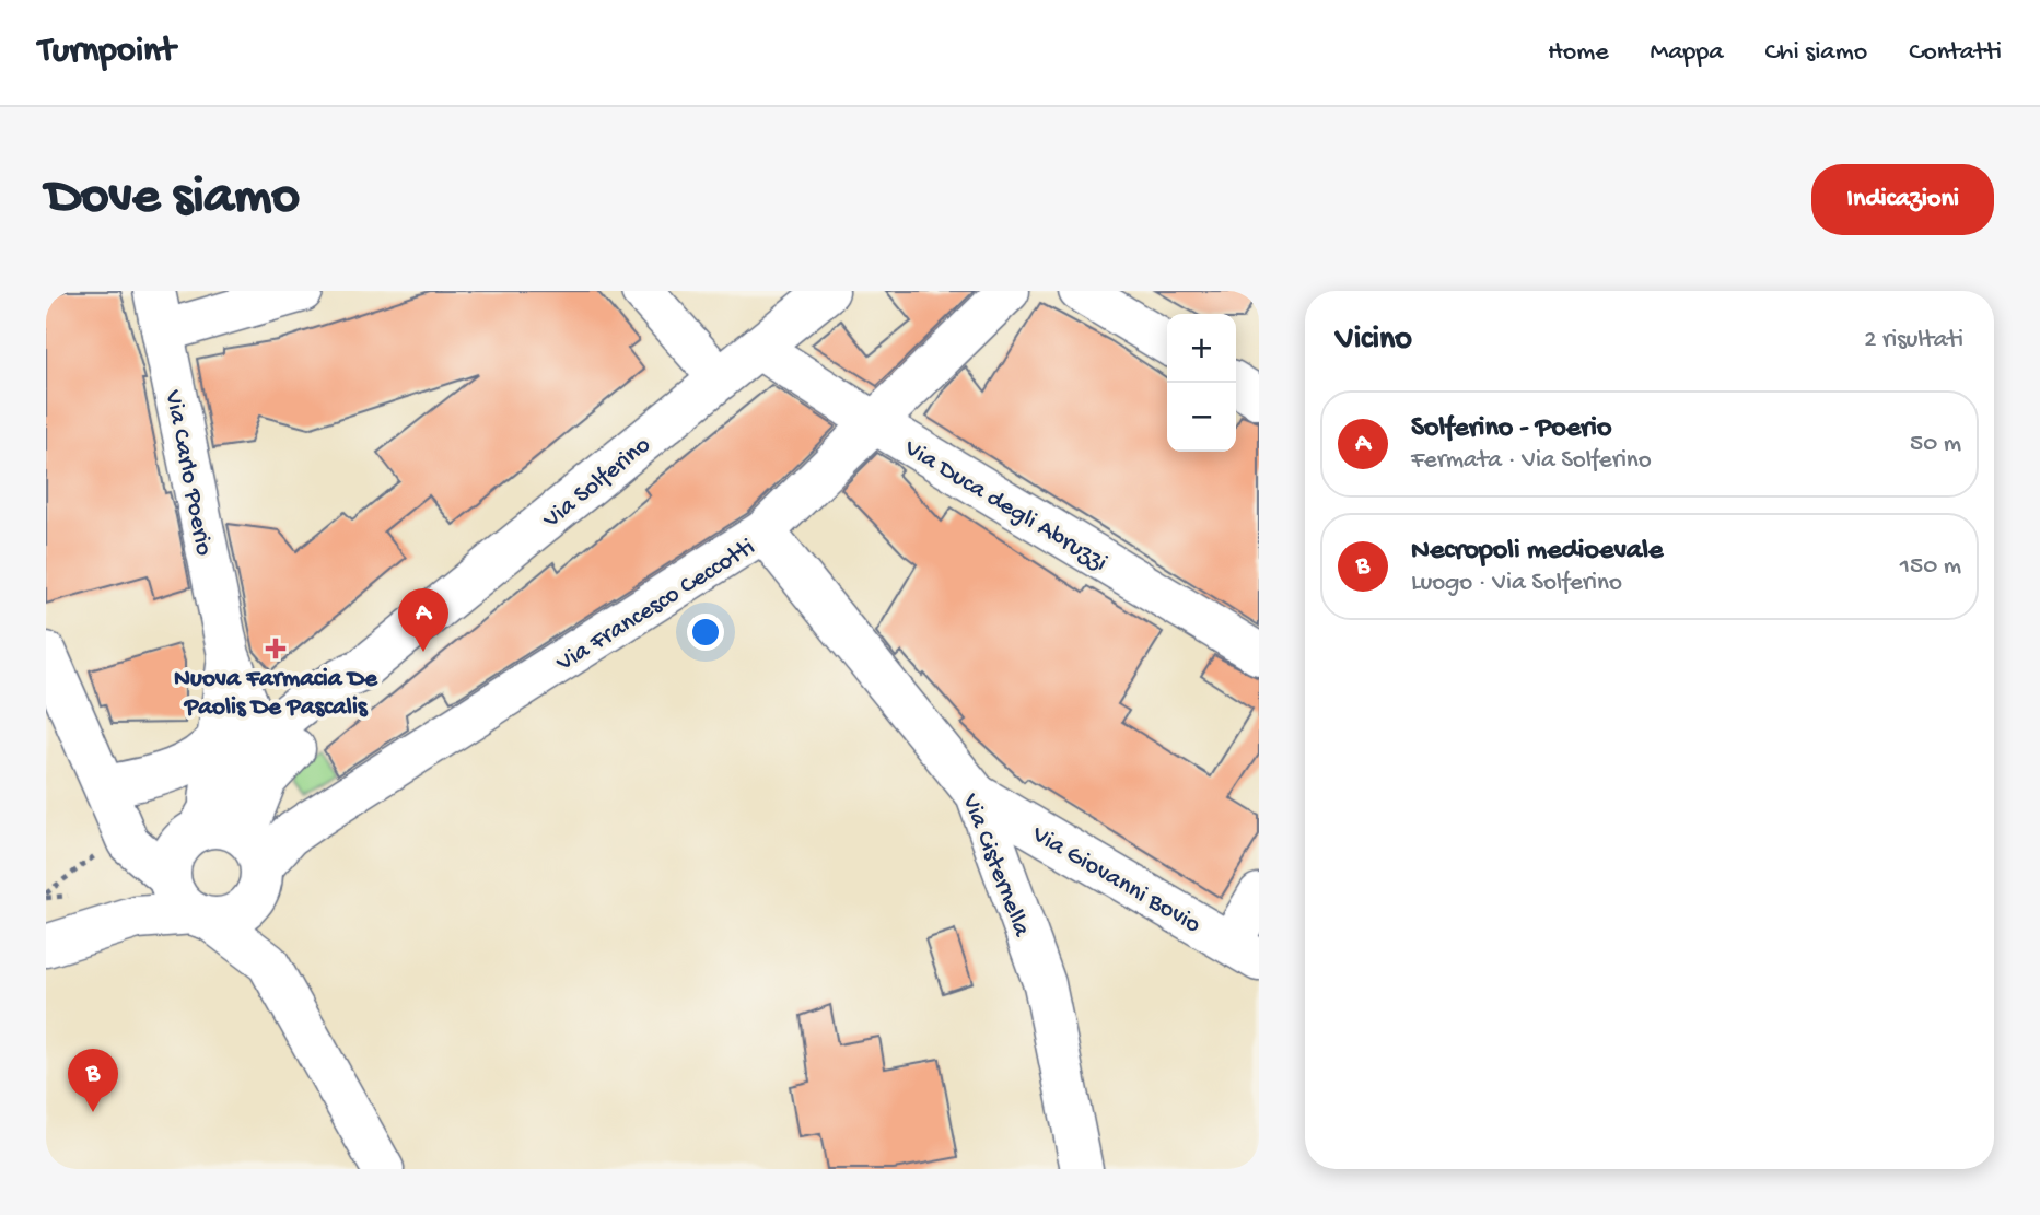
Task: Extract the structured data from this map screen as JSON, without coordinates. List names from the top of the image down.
{
  "streets": {
    "street": [
      "Via Carlo Poerio",
      "Via Solferino",
      "Via Duca degli Abruzzi",
      "Via Francesco Ceccotti",
      "Via Cisternella",
      "Via Giovanni Bovio"
    ]
  },
  "crossings": [
    ["Via Carlo Poerio", "Via Solferino"],
    ["Via Carlo Poerio", "Via Francesco Ceccotti"],
    ["Via Solferino", "Via Duca degli Abruzzi"],
    ["Via Solferino", "Via Francesco Ceccotti"],
    ["Via Duca degli Abruzzi", "Via Francesco Ceccotti"],
    ["Via Francesco Ceccotti", "Via Cisternella"],
    ["Via Cisternella", "Via Giovanni Bovio"]
  ],
  "places": {
    "health": ["Nuova Farmacia De Paolis De Pascalis"]
  },
  "page": {
    "header": "Turnpoint",
    "nav": [
      "Home",
      "Mappa",
      "Chi siamo",
      "Contatti"
    ],
    "buttons": "Indicazioni",
    "title": "Dove siamo",
    "heading": ["Vicino", "2 risultati"],
    "map_buttons": ["+", "−"],
    "list": [
      {
        "mark": "A",
        "name": "Solferino - Poerio",
        "note": "Fermata · Via Solferino",
        "value": "50 m"
      },
      {
        "mark": "B",
        "name": "Necropoli medioevale",
        "note": "Luogo · Via Solferino",
        "value": "150 m"
      }
    ],
    "pins": ["A", "B"]
  }
}
